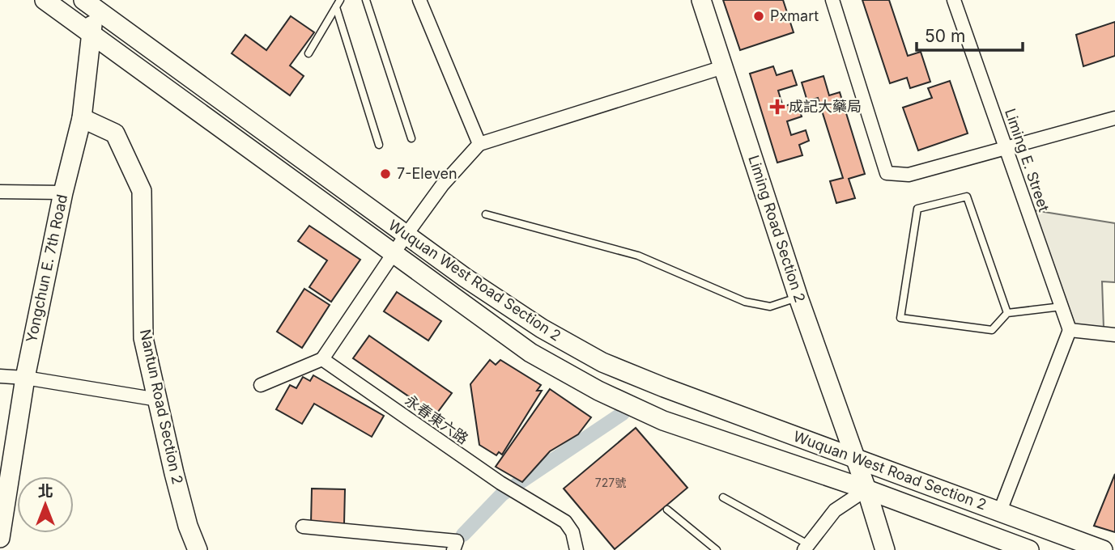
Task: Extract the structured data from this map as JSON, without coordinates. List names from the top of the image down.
{
  "streets": {
    "main road": [
      "Liming Road Section 2",
      "Yongchun E. 7th Road",
      "Wuquan West Road Section 2",
      "Nantun Road Section 2"
    ],
    "street": ["Liming E. Street", "永春東六路"]
  },
  "crossings": [
    ["Liming Road Section 2", "Wuquan West Road Section 2"],
    ["Yongchun E. 7th Road", "Wuquan West Road Section 2"],
    ["Yongchun E. 7th Road", "Nantun Road Section 2"]
  ],
  "places": {
    "other": ["Pxmart", "7-Eleven"],
    "health": ["成記大藥局"]
  },
  "house_numbers": ["727號"],
  "scale_bar": "50 m",
  "north": "top"
}
